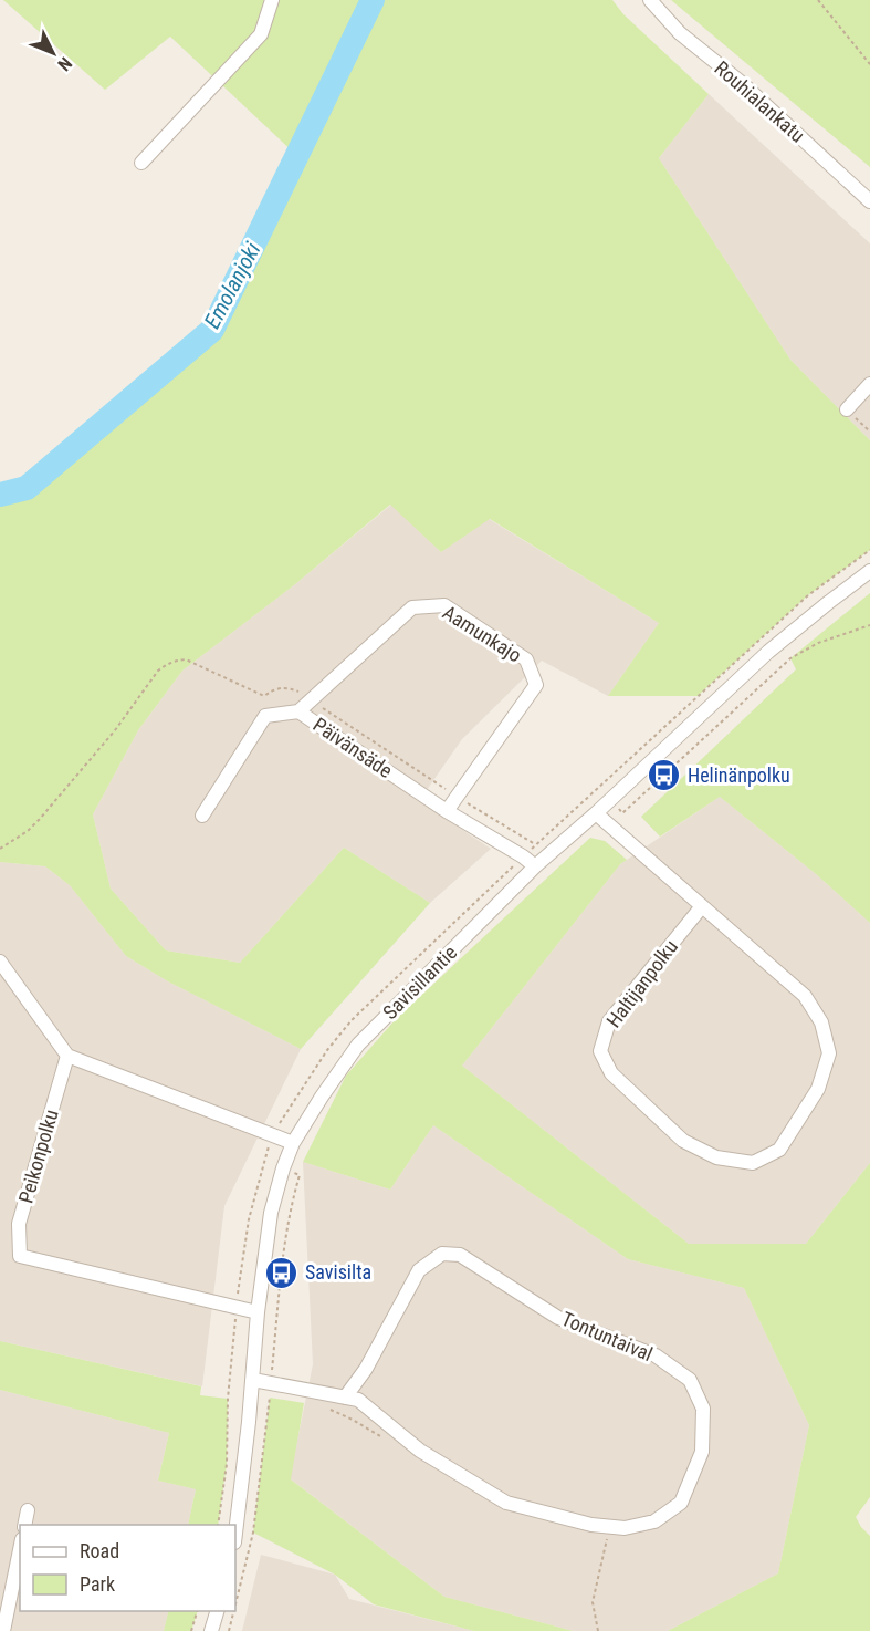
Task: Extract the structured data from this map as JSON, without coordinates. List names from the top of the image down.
{
  "streets": {
    "street": [
      "Rouhialankatu",
      "Aamunkajo",
      "Päivänsäde",
      "Savisillantie",
      "Haltijanpolku",
      "Peikonpolku",
      "Tontuntaival"
    ]
  },
  "crossings": [
    ["Aamunkajo", "Päivänsäde"],
    ["Päivänsäde", "Savisillantie"],
    ["Savisillantie", "Haltijanpolku"],
    ["Savisillantie", "Peikonpolku"],
    ["Savisillantie", "Tontuntaival"]
  ],
  "water": ["Emolanjoki"],
  "places": {
    "bus stop": ["Helinänpolku", "Savisilta"]
  },
  "legend": ["Road", "Park"],
  "north": "bottom right"
}
